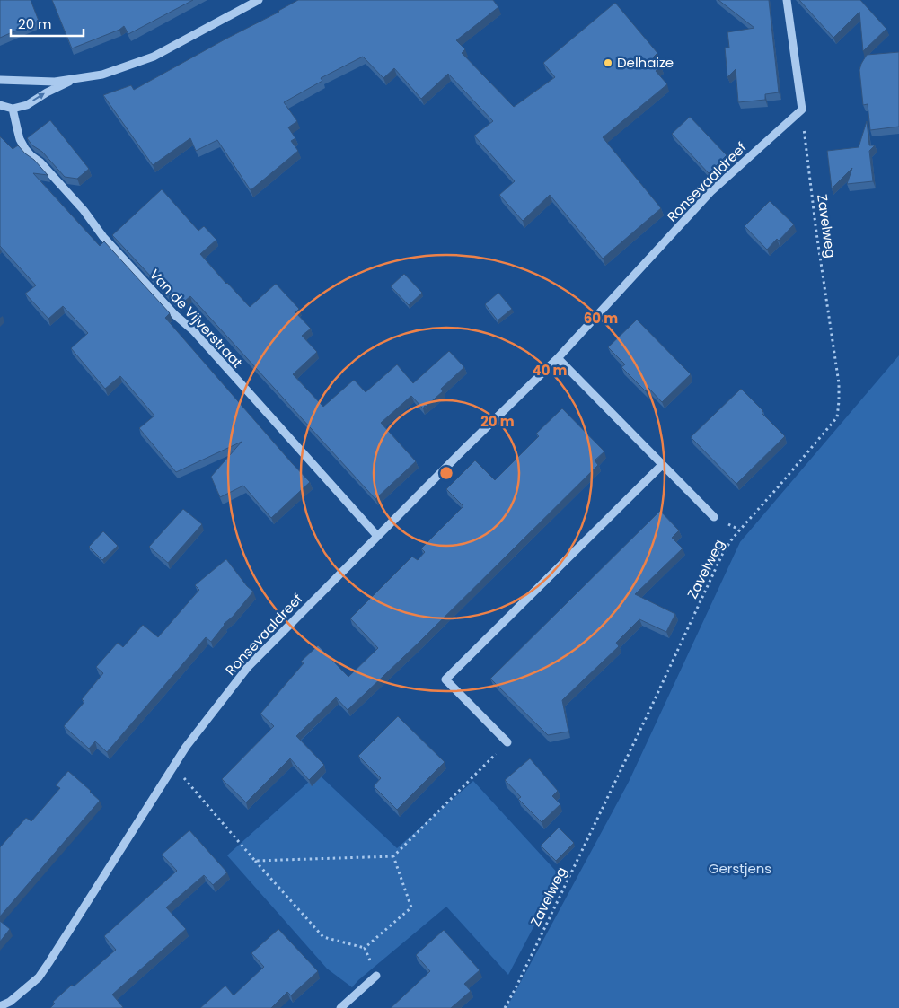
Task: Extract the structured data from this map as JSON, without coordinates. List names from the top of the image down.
{
  "streets": {
    "street": ["Ronsevaaldreef", "Van de Vijverstraat"],
    "path": ["Zavelweg"]
  },
  "crossings": [
    ["Ronsevaaldreef", "Zavelweg"],
    ["Ronsevaaldreef", "Van de Vijverstraat"]
  ],
  "parks": ["Gerstjens"],
  "places": ["Delhaize"],
  "scale_bar": "20 m",
  "rings": ["60 m", "40 m", "20 m"]
}
